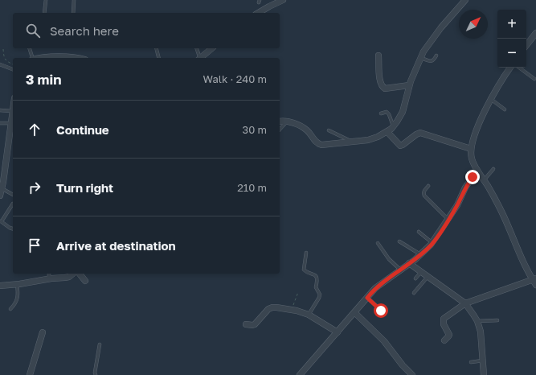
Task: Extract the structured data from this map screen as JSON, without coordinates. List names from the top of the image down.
{
  "north": "top right",
  "page": {
    "map_buttons": ["+", "−"],
    "search": "Search here",
    "heading": ["3 min", "Walk · 240 m"],
    "list": [
      ["Continue", "30 m"],
      ["Turn right", "210 m"],
      "Arrive at destination"
    ]
  }
}
